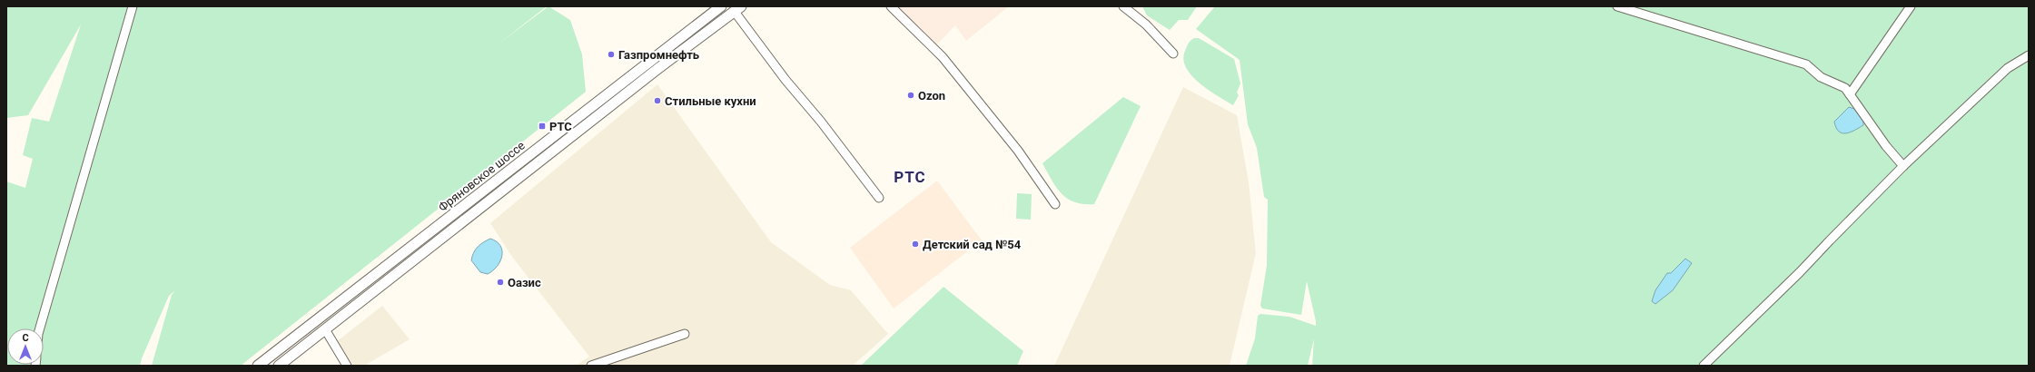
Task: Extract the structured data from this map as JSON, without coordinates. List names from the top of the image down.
{
  "streets": {
    "main road": ["Фряновское шоссе"]
  },
  "districts": ["РТС"],
  "places": {
    "other": [
      "Газпромнефть",
      "Ozon",
      "Стильные кухни",
      "Детский сад №54",
      "Оазис"
    ],
    "transit": ["РТС"]
  },
  "north": "top"
}
